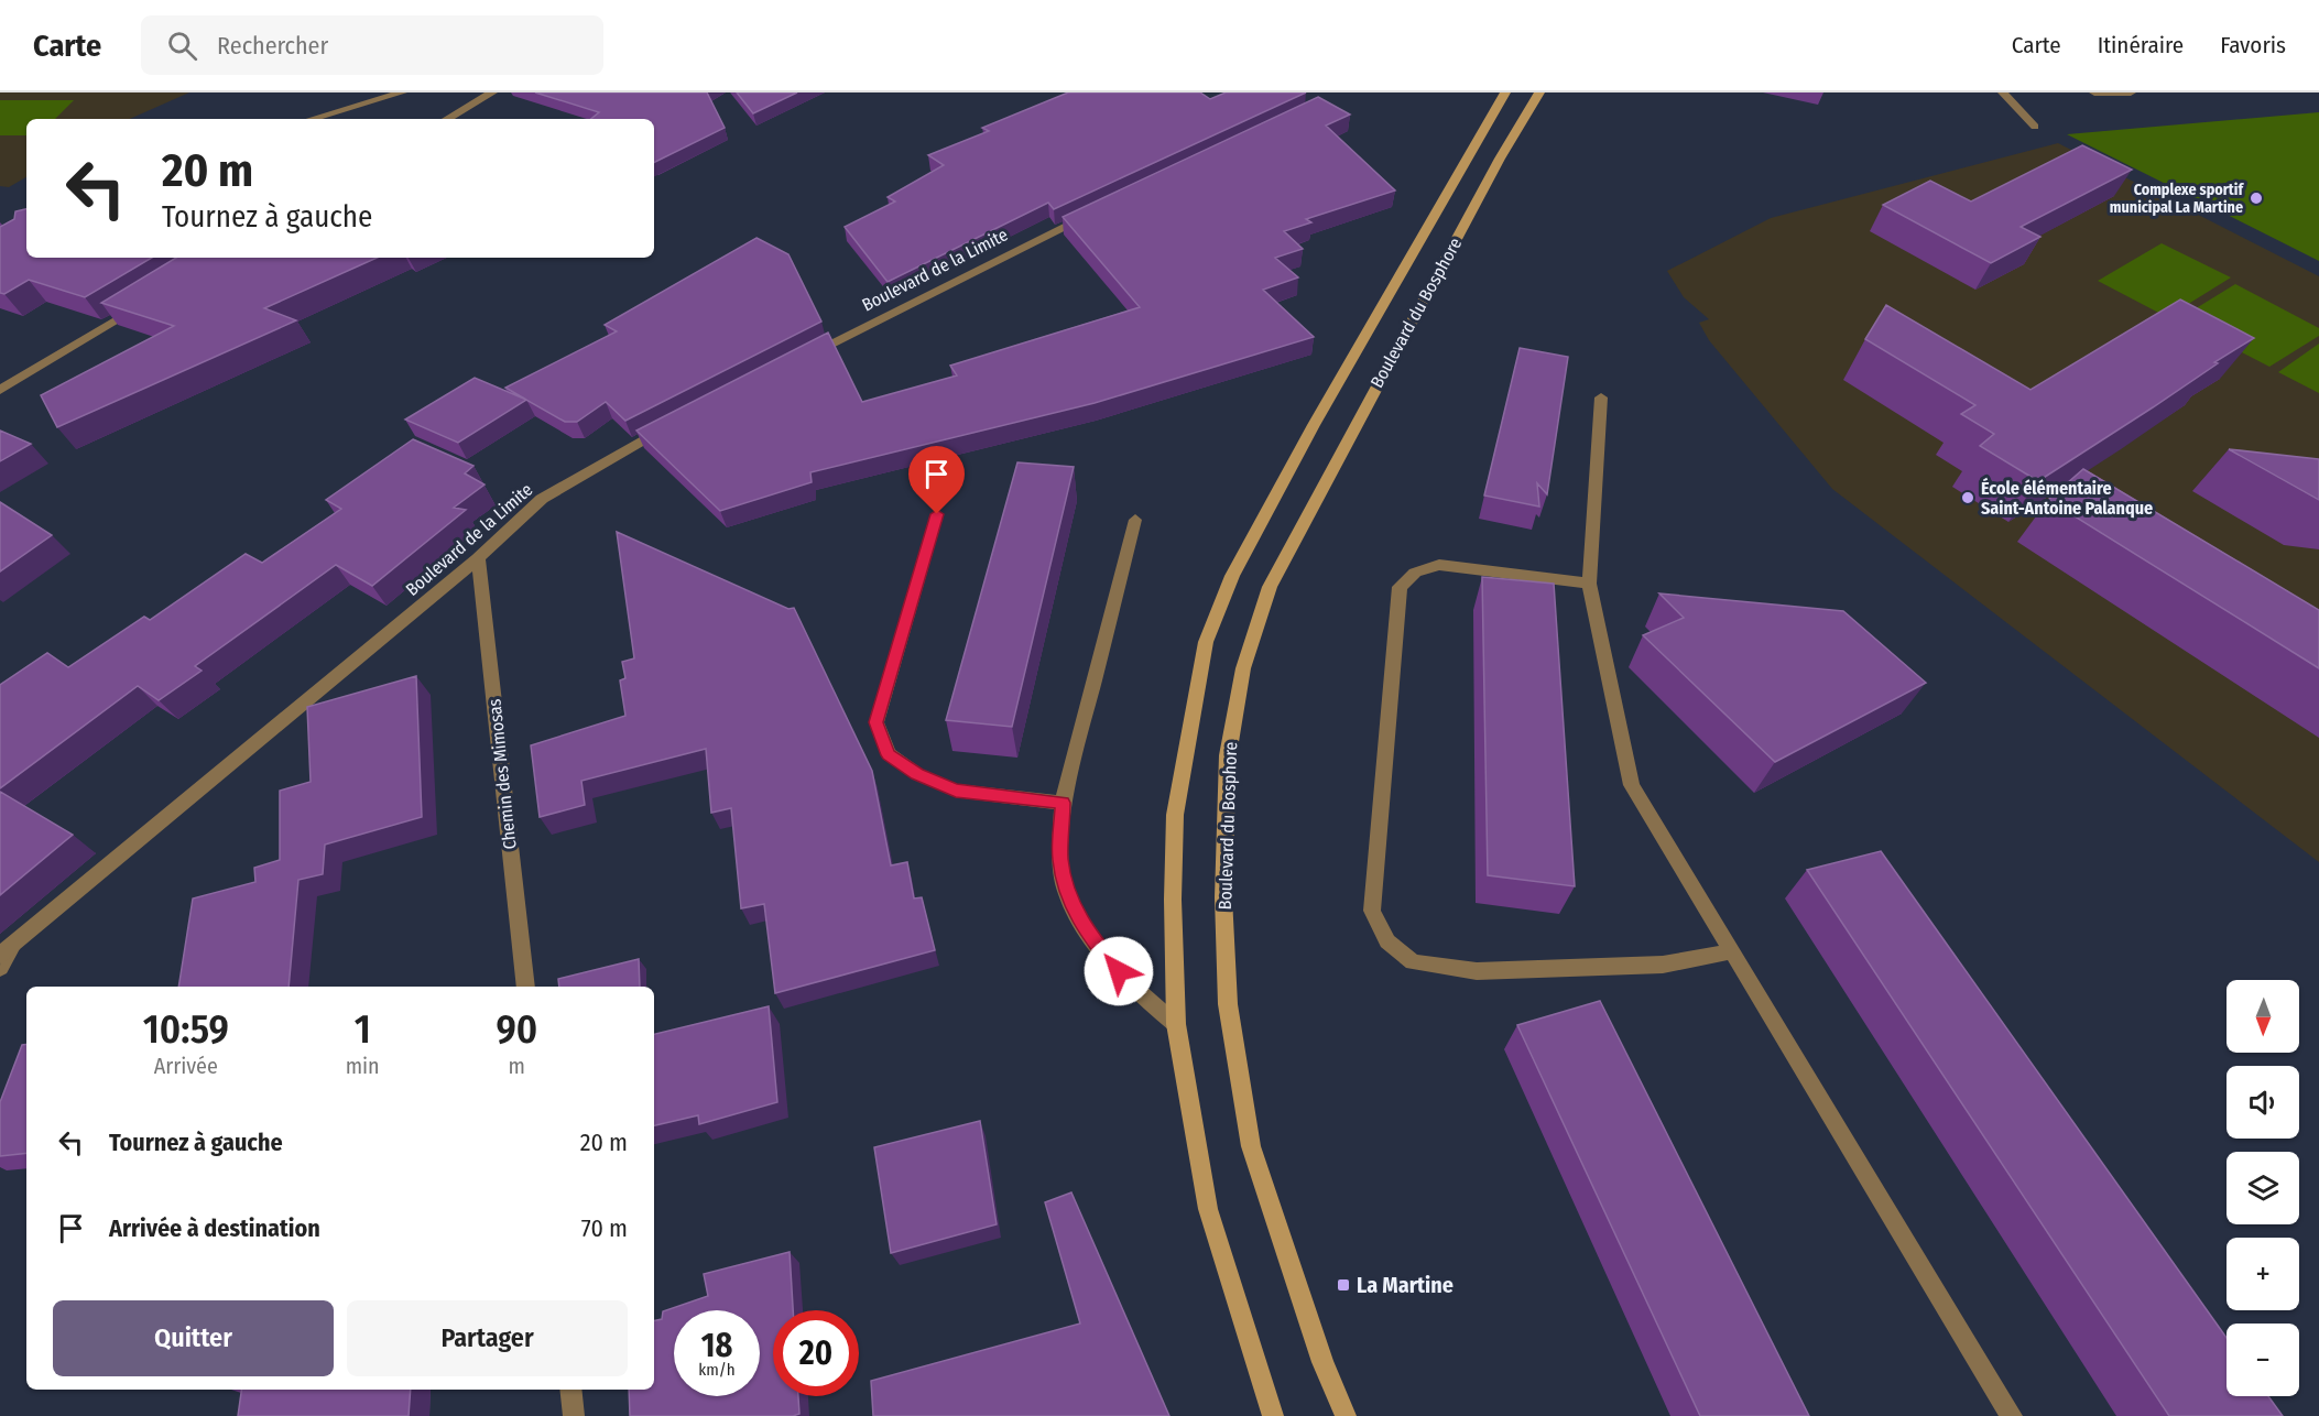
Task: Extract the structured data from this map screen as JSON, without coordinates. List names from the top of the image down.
{
  "streets": {
    "street": ["Boulevard de la Limite", "Boulevard du Bosphore", "Chemin des Mimosas"]
  },
  "crossings": [
    ["Boulevard de la Limite", "Chemin des Mimosas"]
  ],
  "places": {
    "other": ["Complexe sportif municipal La Martine", "École élémentaire Saint-Antoine Palanque"],
    "transit": ["La Martine"]
  },
  "north": "bottom",
  "page": {
    "header": "Carte",
    "search": "Rechercher",
    "nav": ["Carte", "Itinéraire", "Favoris"],
    "turn": ["20 m", "Tournez à gauche"],
    "map_buttons": ["+", "−"],
    "eta": [
      "10:59",
      "Arrivée",
      "1",
      "min",
      "90",
      "m"
    ],
    "list": [
      {
        "name": "Tournez à gauche",
        "value": "20 m"
      },
      {
        "name": "Arrivée à destination",
        "value": "70 m"
      }
    ],
    "buttons": ["Quitter", "Partager"],
    "speed": "18 km/h",
    "limit": "20"
  }
}
